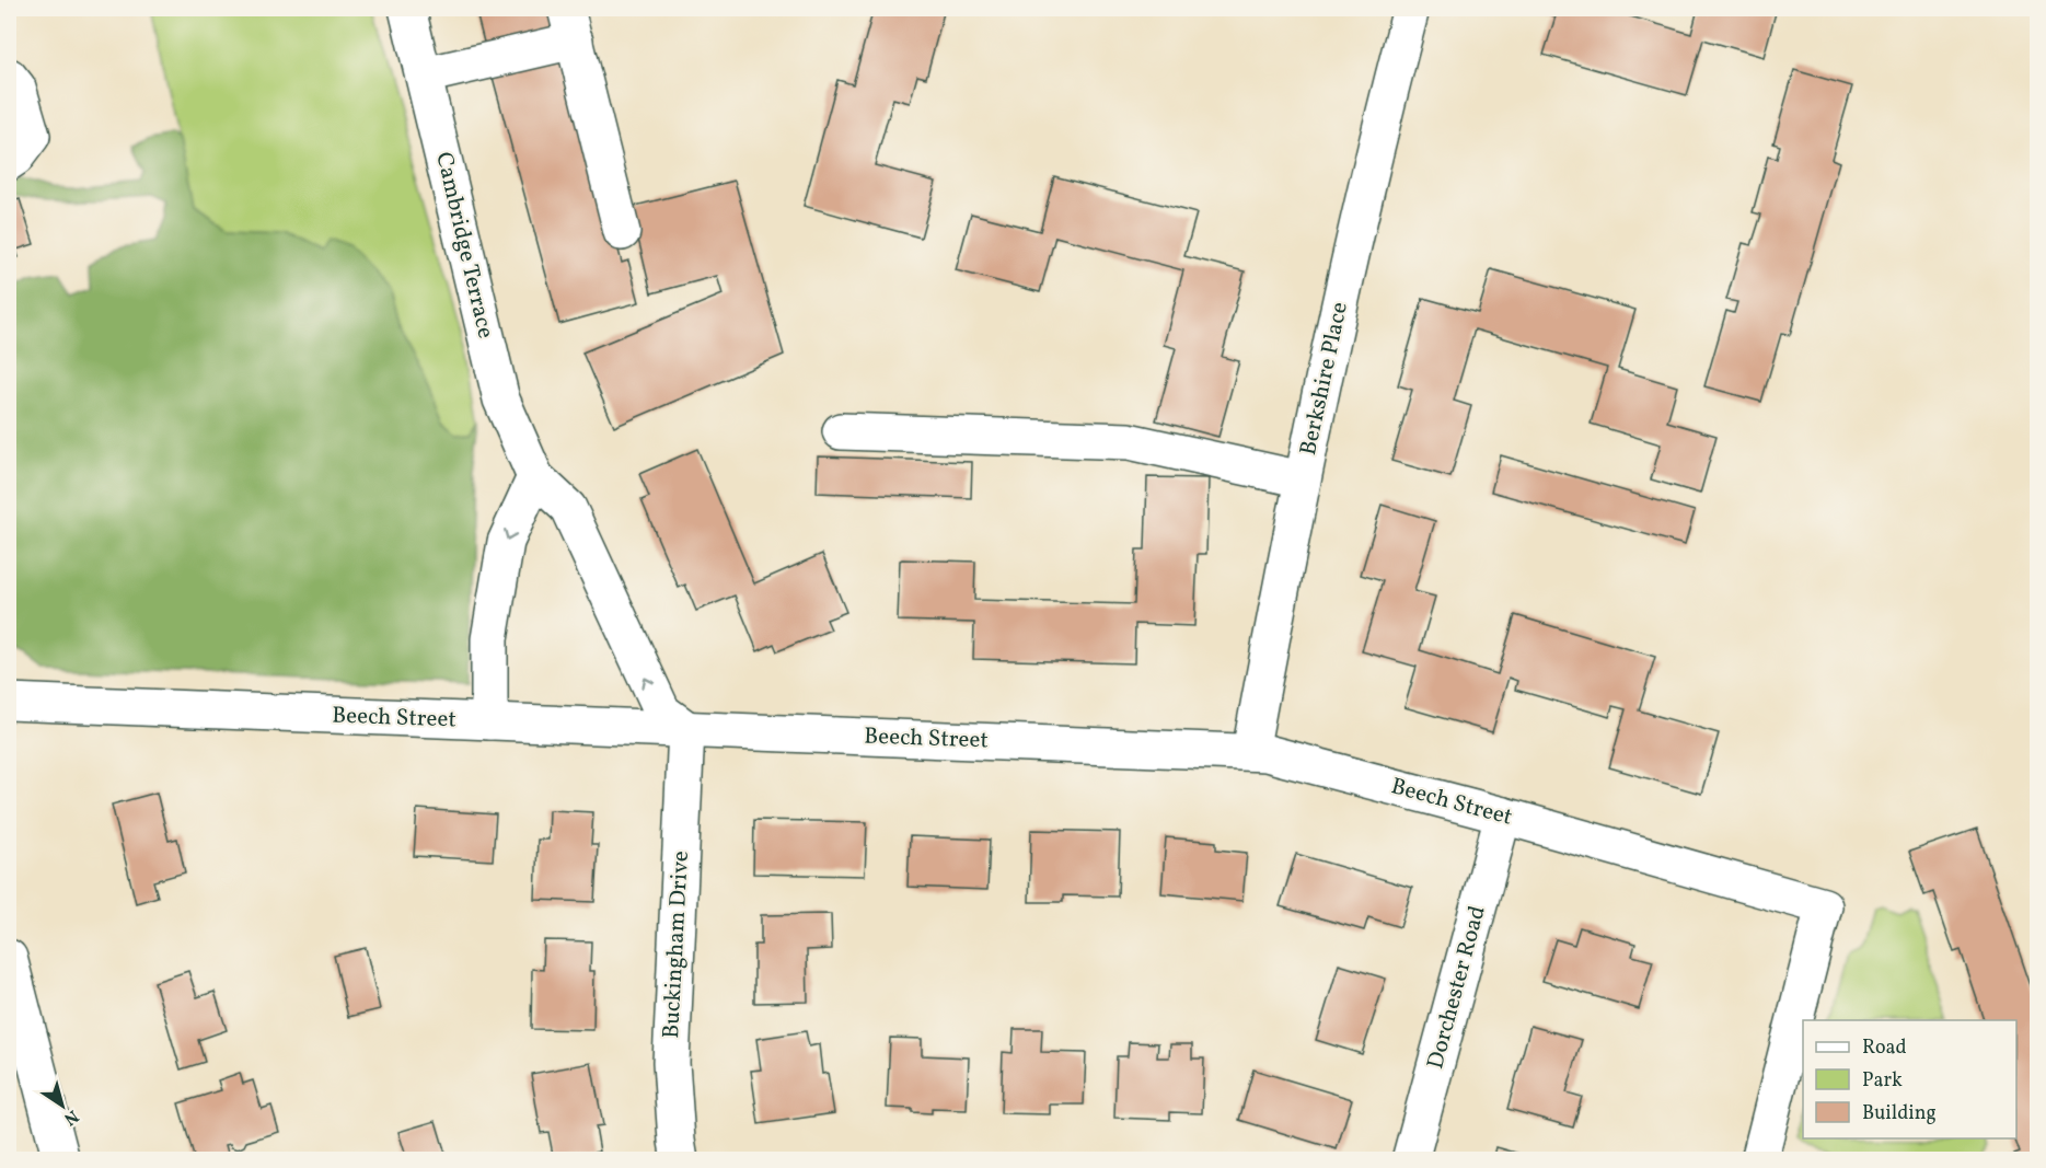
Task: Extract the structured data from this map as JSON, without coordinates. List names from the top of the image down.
{
  "streets": {
    "street": [
      "Cambridge Terrace",
      "Berkshire Place",
      "Beech Street",
      "Buckingham Drive",
      "Dorchester Road"
    ]
  },
  "crossings": [
    ["Cambridge Terrace", "Beech Street"],
    ["Cambridge Terrace", "Buckingham Drive"],
    ["Berkshire Place", "Beech Street"],
    ["Beech Street", "Buckingham Drive"],
    ["Beech Street", "Dorchester Road"]
  ],
  "one_way": ["Cambridge Terrace"],
  "legend": ["Road", "Park", "Building"],
  "north": "bottom right"
}
